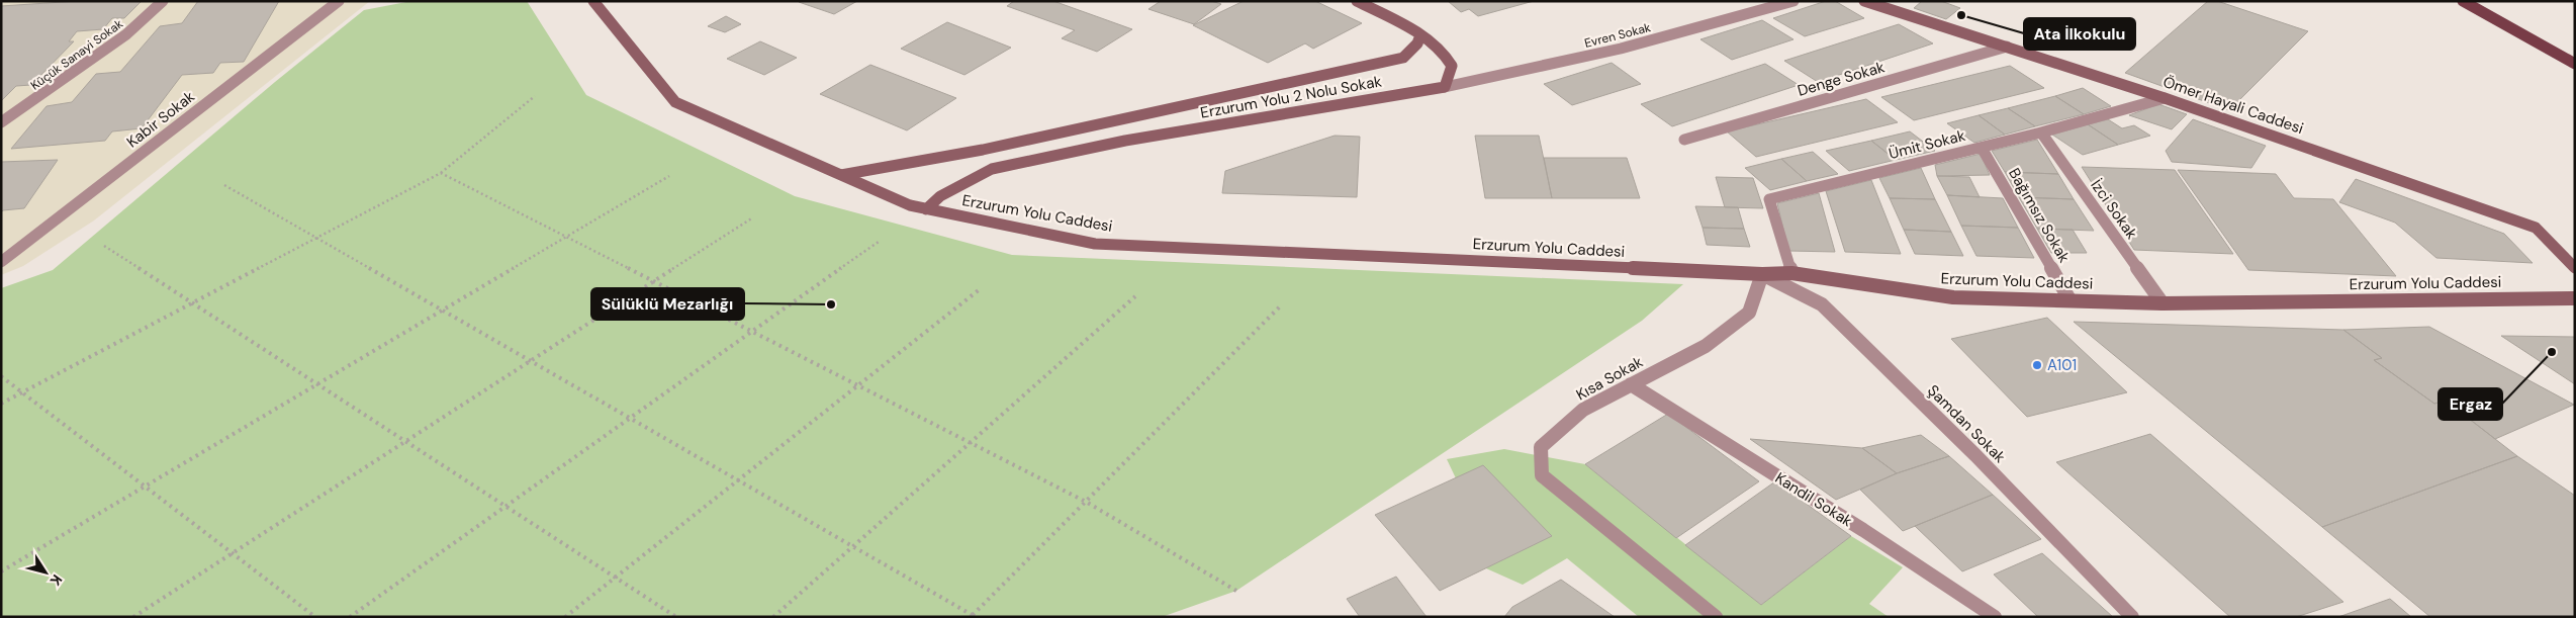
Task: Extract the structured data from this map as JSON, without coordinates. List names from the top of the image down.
{
  "streets": {
    "street": [
      "Evren Sokak",
      "Küçük Sanayi Sokak",
      "Denge Sokak",
      "Erzurum Yolu 2 Nolu Sokak",
      "Ömer Hayali Caddesi",
      "Kabir Sokak",
      "Ümit Sokak",
      "İzci Sokak",
      "Erzurum Yolu Caddesi",
      "Bağımsız Sokak",
      "Kısa Sokak",
      "Şamdan Sokak",
      "Kandil Sokak"
    ]
  },
  "crossings": [
    ["Evren Sokak", "Erzurum Yolu 2 Nolu Sokak"],
    ["Denge Sokak", "Ömer Hayali Caddesi"],
    ["Erzurum Yolu 2 Nolu Sokak", "Erzurum Yolu Caddesi"],
    ["Ömer Hayali Caddesi", "Ümit Sokak"],
    ["Ümit Sokak", "İzci Sokak"],
    ["Ümit Sokak", "Erzurum Yolu Caddesi"],
    ["Ümit Sokak", "Bağımsız Sokak"],
    ["İzci Sokak", "Erzurum Yolu Caddesi"],
    ["Erzurum Yolu Caddesi", "Bağımsız Sokak"],
    ["Erzurum Yolu Caddesi", "Kısa Sokak"],
    ["Erzurum Yolu Caddesi", "Şamdan Sokak"],
    ["Kısa Sokak", "Şamdan Sokak"],
    ["Kısa Sokak", "Kandil Sokak"]
  ],
  "places": [
    "Ata İlkokulu",
    "Sülüklü Mezarlığı",
    "Ergaz",
    "A101"
  ],
  "north": "bottom right"
}
